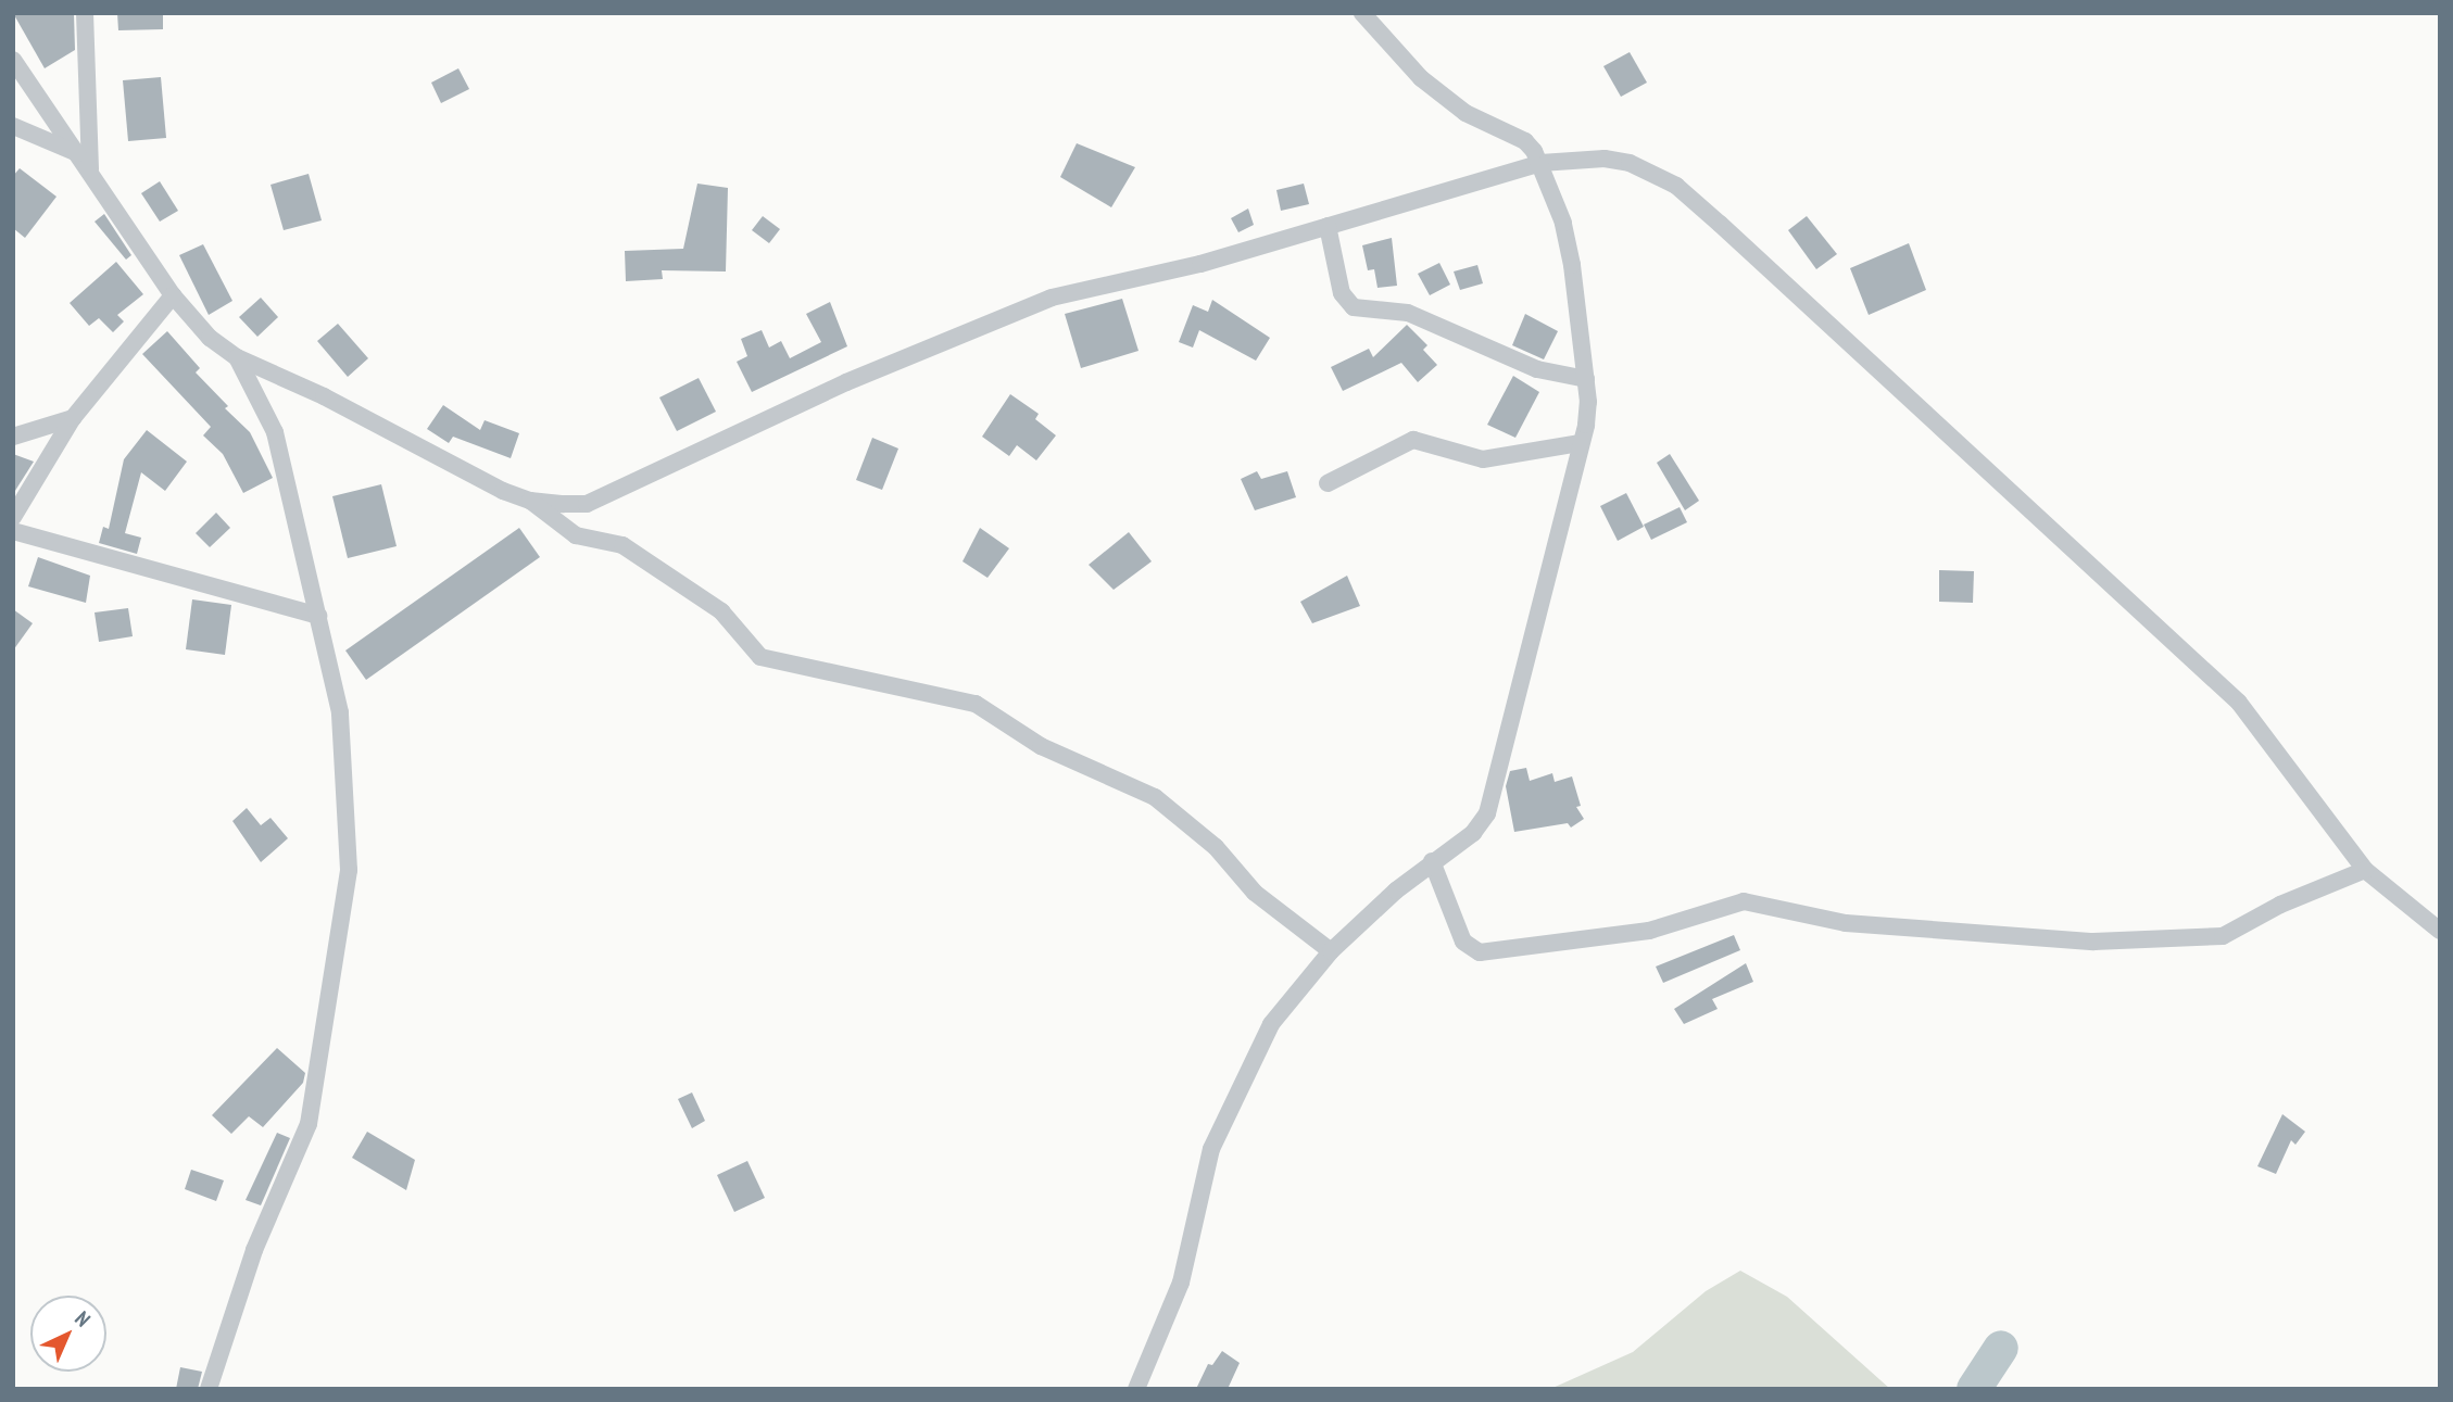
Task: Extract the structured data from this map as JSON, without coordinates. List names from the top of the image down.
{
  "north": "top right"
}
